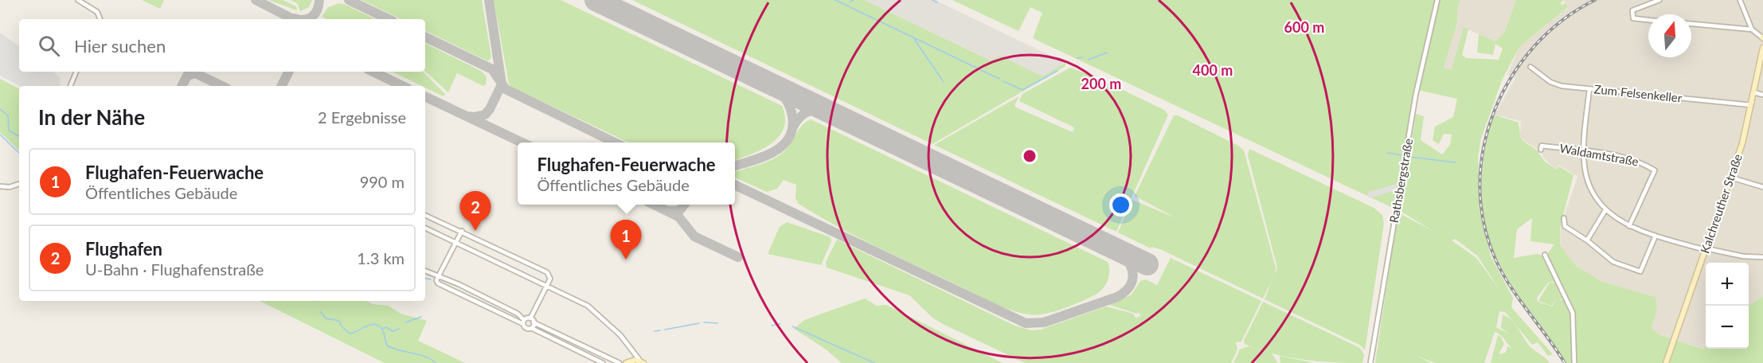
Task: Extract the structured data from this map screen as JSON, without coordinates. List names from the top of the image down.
{
  "streets": {
    "street": [
      "Zum Felsenkeller",
      "Waldamtstraße",
      "Rathsbergstraße",
      "Kalchreuther Straße"
    ]
  },
  "crossings": [
    ["Zum Felsenkeller", "Kalchreuther Straße"]
  ],
  "north": "top",
  "page": {
    "search": "Hier suchen",
    "heading": ["In der Nähe", "2 Ergebnisse"],
    "popup": ["Flughafen-Feuerwache", "Öffentliches Gebäude"],
    "list": [
      {
        "mark": "1",
        "name": "Flughafen-Feuerwache",
        "note": "Öffentliches Gebäude",
        "value": "990 m"
      },
      {
        "mark": "2",
        "name": "Flughafen",
        "note": "U-Bahn · Flughafenstraße",
        "value": "1.3 km"
      }
    ],
    "pins": ["2", "1"],
    "map_buttons": ["+", "−"]
  },
  "rings": ["600 m", "400 m", "200 m"]
}
